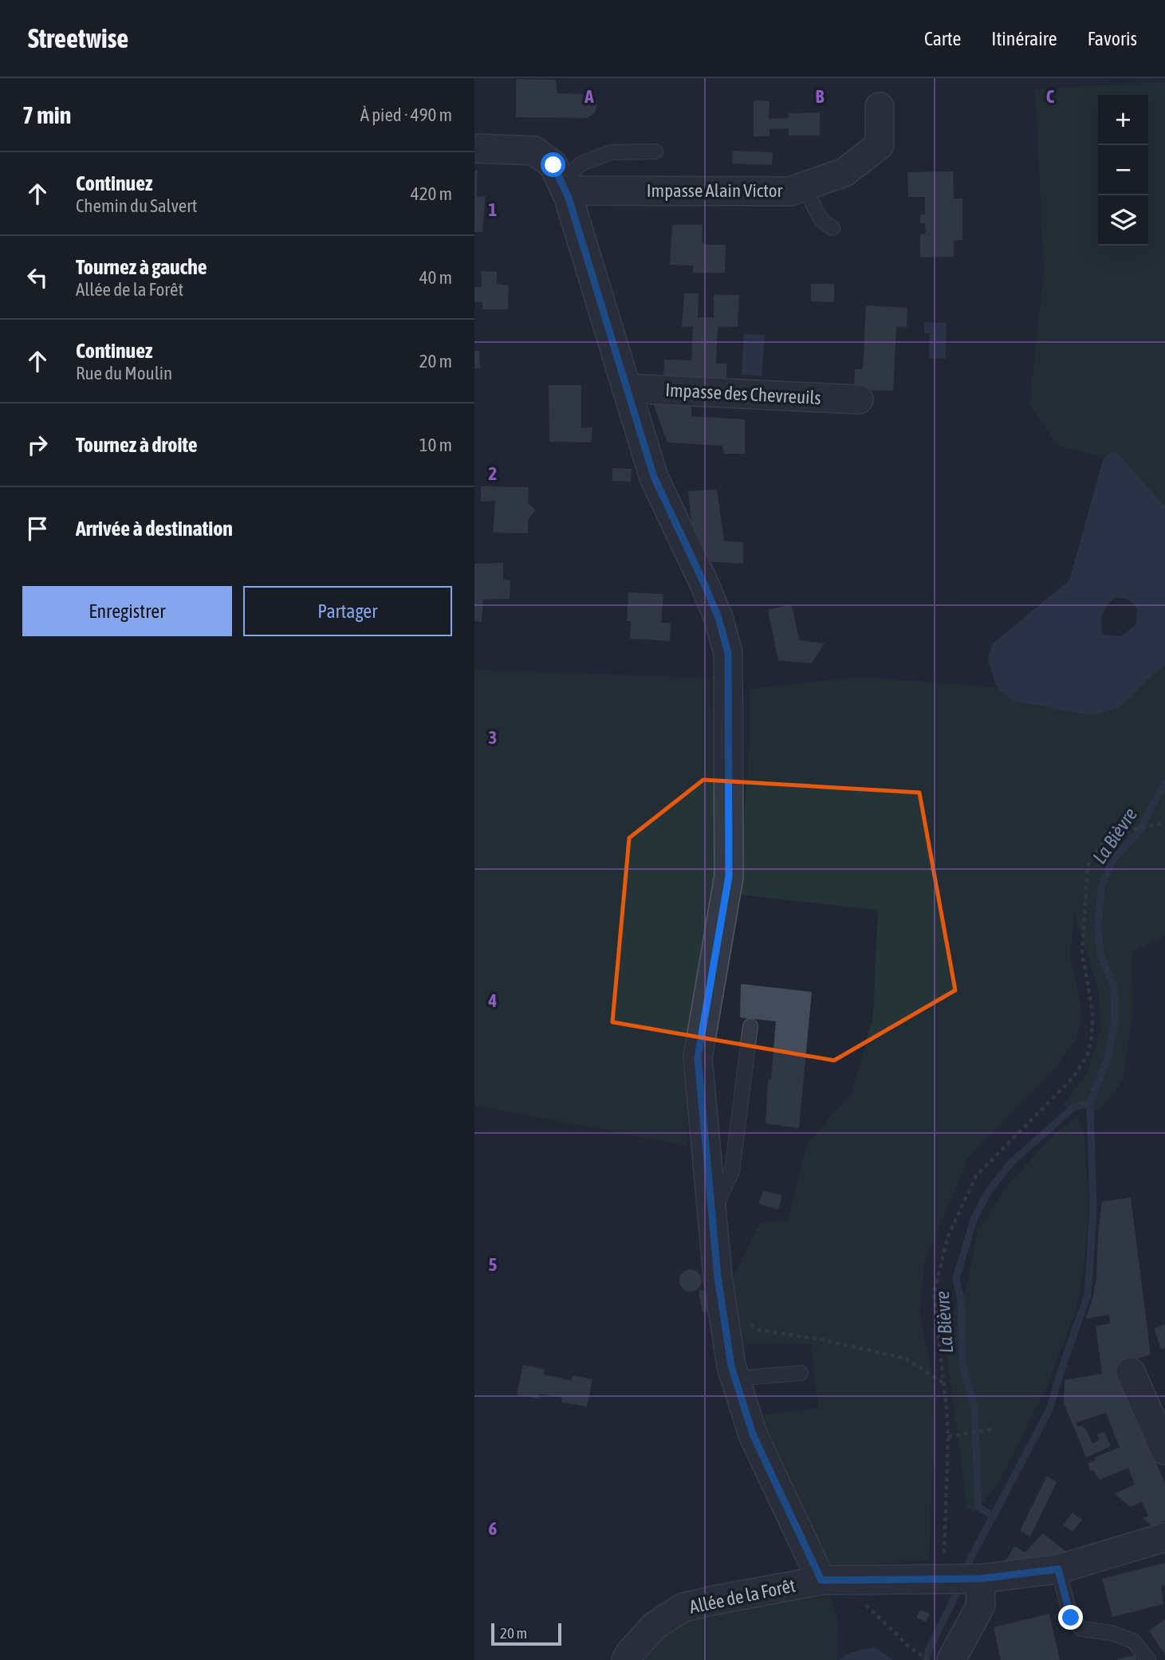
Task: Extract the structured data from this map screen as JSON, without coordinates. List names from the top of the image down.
{
  "streets": {
    "street": ["Impasse Alain Victor", "Impasse des Chevreuils", "Allée de la Forêt"]
  },
  "water": ["La Bièvre"],
  "scale_bar": "20 m",
  "page": {
    "header": "Streetwise",
    "nav": ["Carte", "Itinéraire", "Favoris"],
    "heading": ["7 min", "À pied · 490 m"],
    "map_buttons": ["+", "−"],
    "list": [
      ["Continuez", "Chemin du Salvert", "420 m"],
      ["Tournez à gauche", "Allée de la Forêt", "40 m"],
      ["Continuez", "Rue du Moulin", "20 m"],
      ["Tournez à droite", "10 m"],
      "Arrivée à destination"
    ],
    "buttons": ["Enregistrer", "Partager"],
    "scale": "20 m"
  },
  "grid": {
    "columns": ["A", "B", "C"],
    "rows": [
      "1",
      "2",
      "3",
      "4",
      "5",
      "6"
    ]
  }
}
